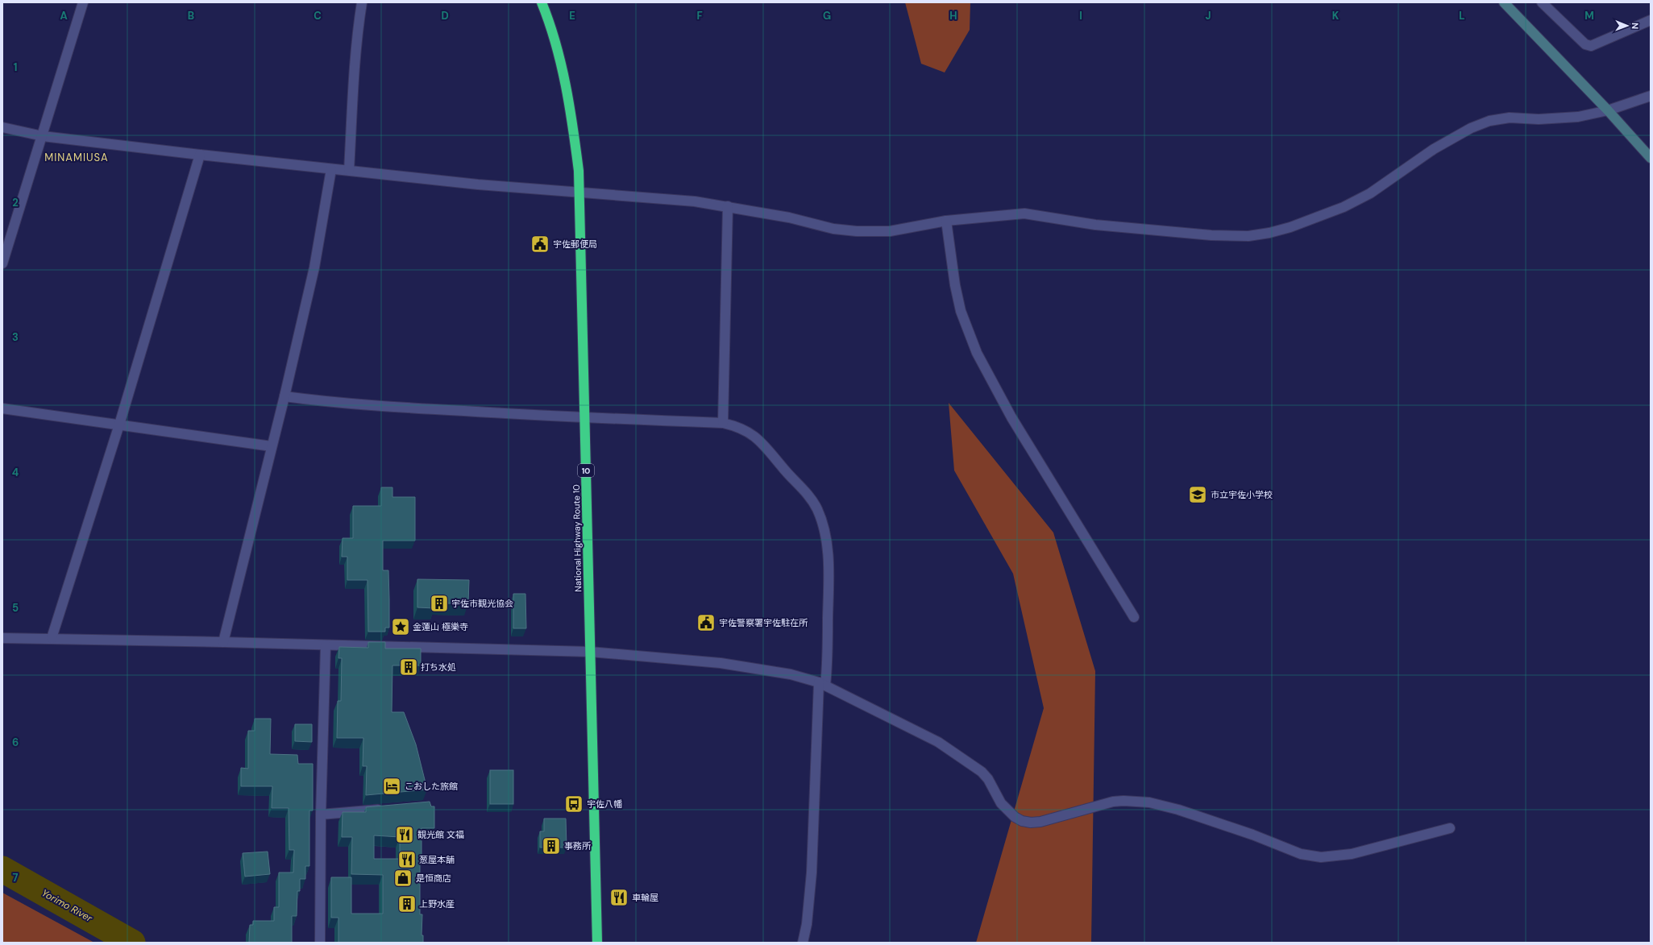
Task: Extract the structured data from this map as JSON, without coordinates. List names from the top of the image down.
{
  "streets": {
    "highway": ["10", "National Highway Route 10"]
  },
  "districts": ["MINAMIUSA"],
  "water": ["Yorimo River"],
  "places": {
    "public building": ["宇佐郵便局", "宇佐警察署宇佐駐在所"],
    "school or university": ["市立宇佐小学校"],
    "building": [
      "宇佐市観光協会",
      "打ち水処",
      "事務所",
      "上野水産"
    ],
    "place": ["金蓮山 極樂寺"],
    "hotel": ["こおした旅館"],
    "bus stop": ["宇佐八幡"],
    "restaurant": ["観光館 文福", "葱屋本舗", "車輪屋"],
    "shop": ["是恒商店"]
  },
  "north": "right",
  "grid": {
    "columns": [
      "A",
      "B",
      "C",
      "D",
      "E",
      "F",
      "G",
      "H",
      "I",
      "J",
      "K",
      "L",
      "M"
    ],
    "rows": [
      "1",
      "2",
      "3",
      "4",
      "5",
      "6",
      "7"
    ]
  }
}
